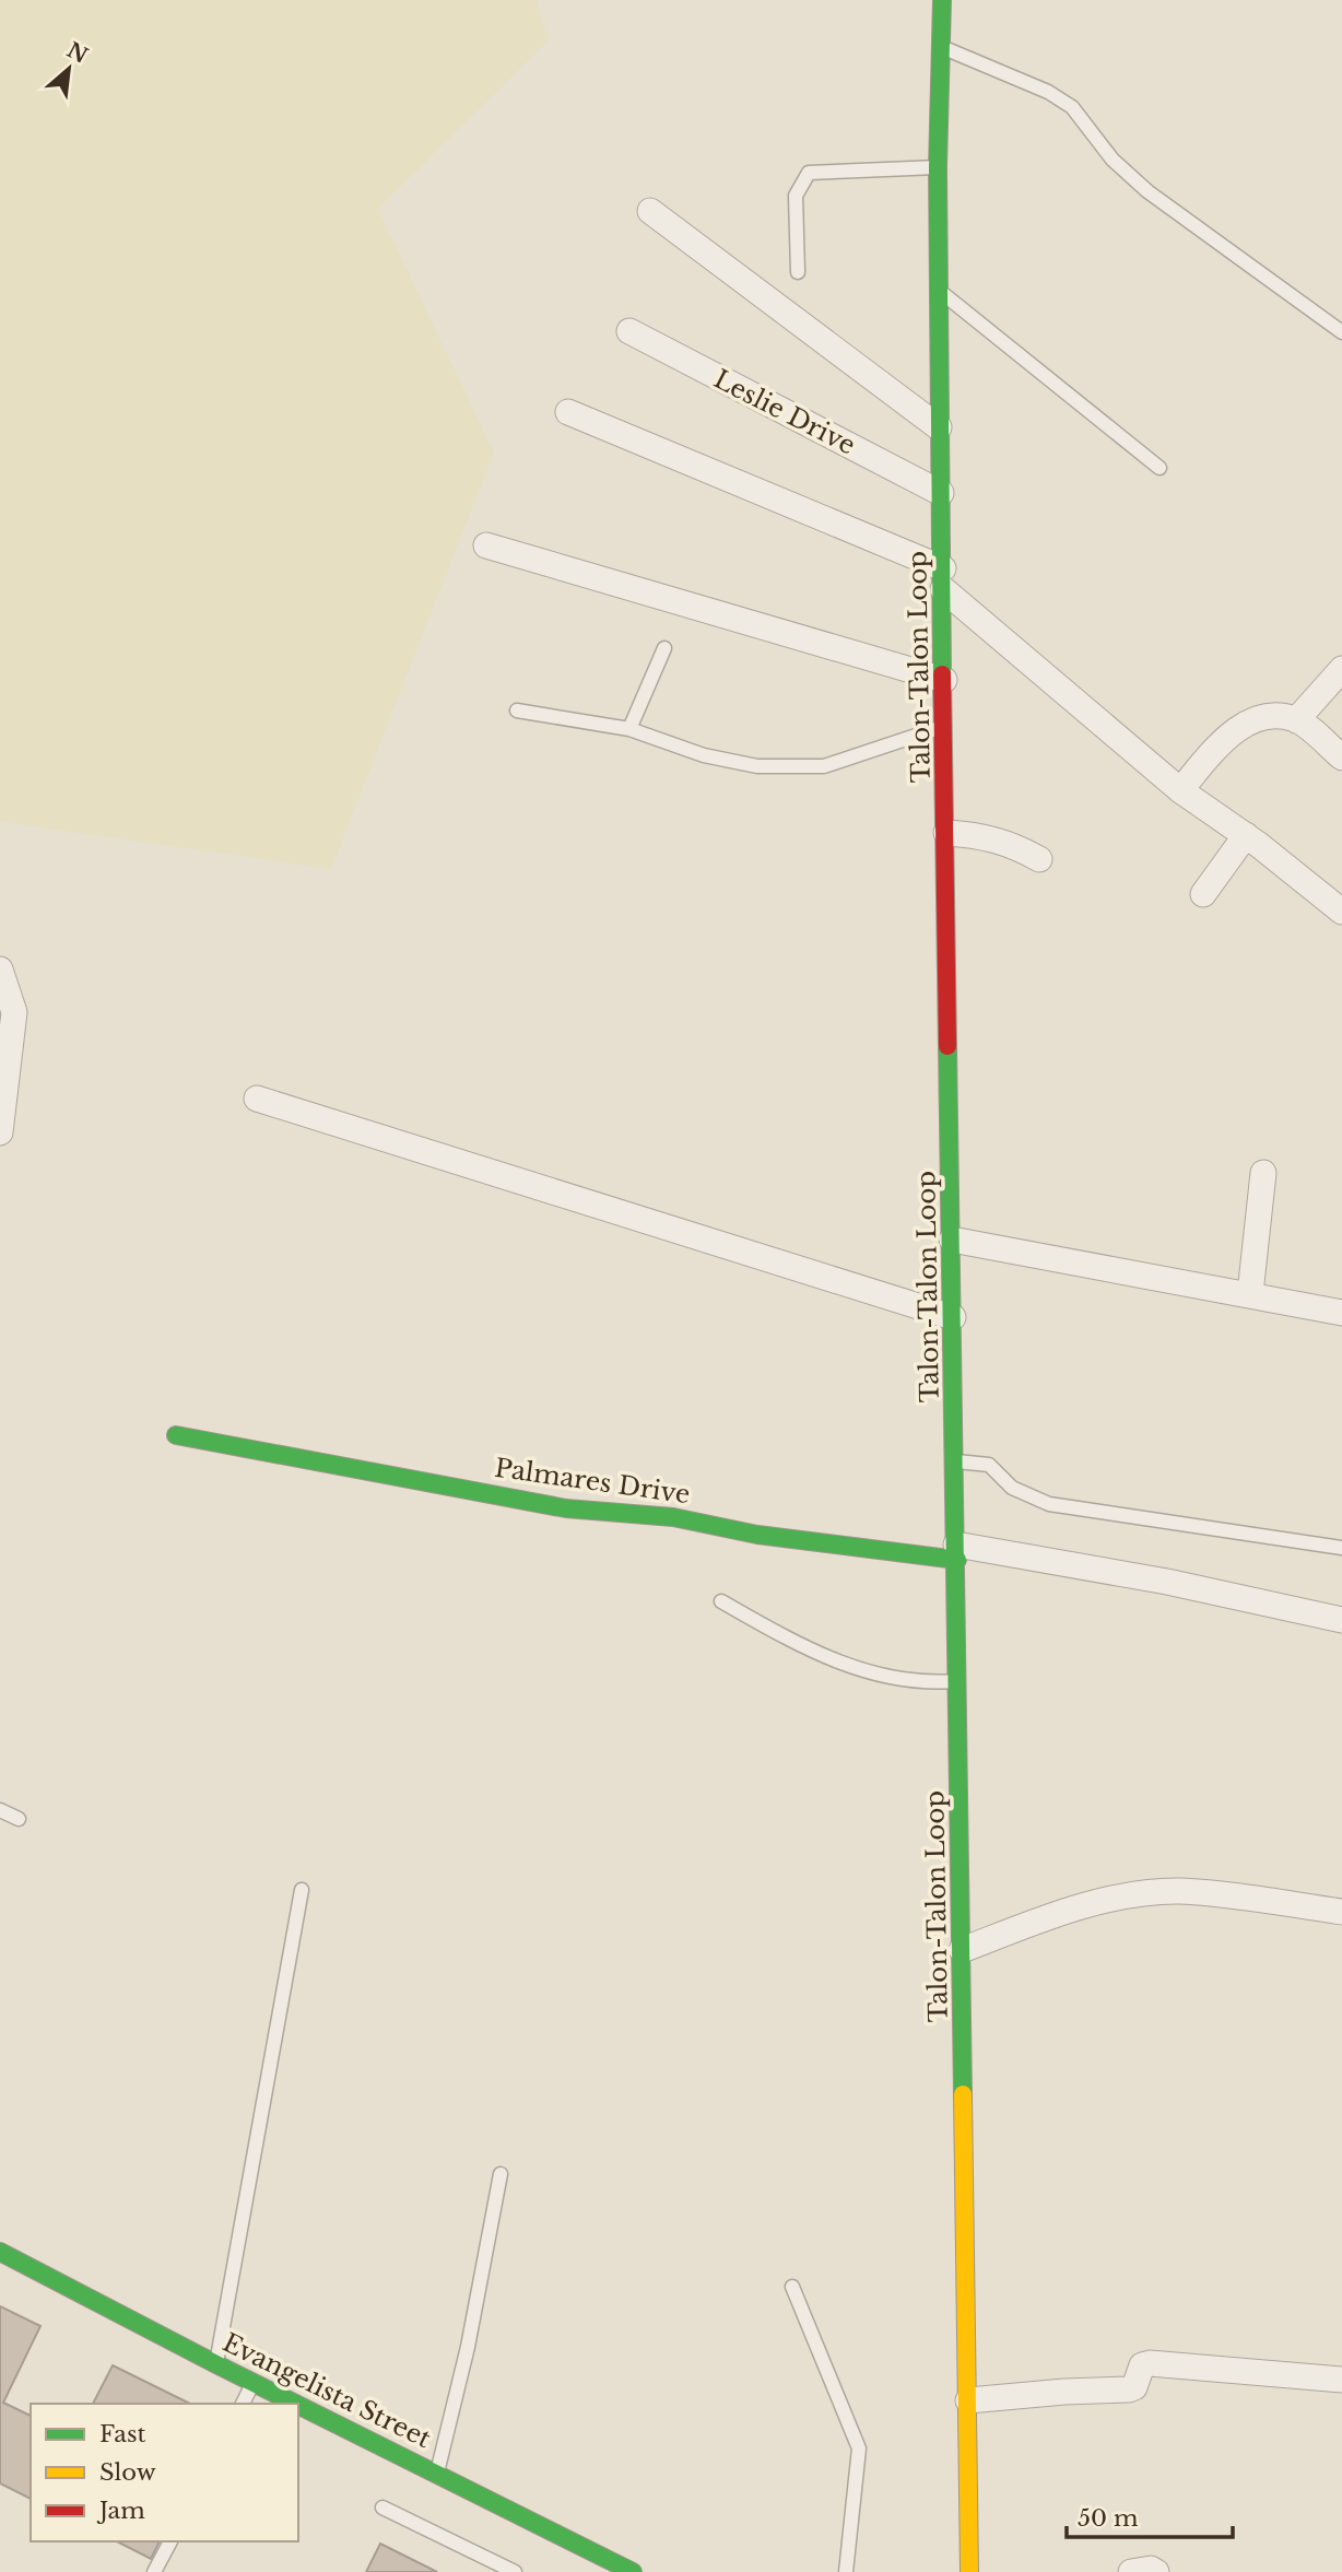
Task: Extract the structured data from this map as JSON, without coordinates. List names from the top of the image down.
{
  "streets": {
    "street": [
      "Leslie Drive",
      "Talon-Talon Loop",
      "Palmares Drive",
      "Evangelista Street"
    ]
  },
  "crossings": [
    ["Leslie Drive", "Talon-Talon Loop"],
    ["Talon-Talon Loop", "Palmares Drive"]
  ],
  "legend": ["Fast", "Slow", "Jam"],
  "scale_bar": "50 m",
  "north": "top right"
}
